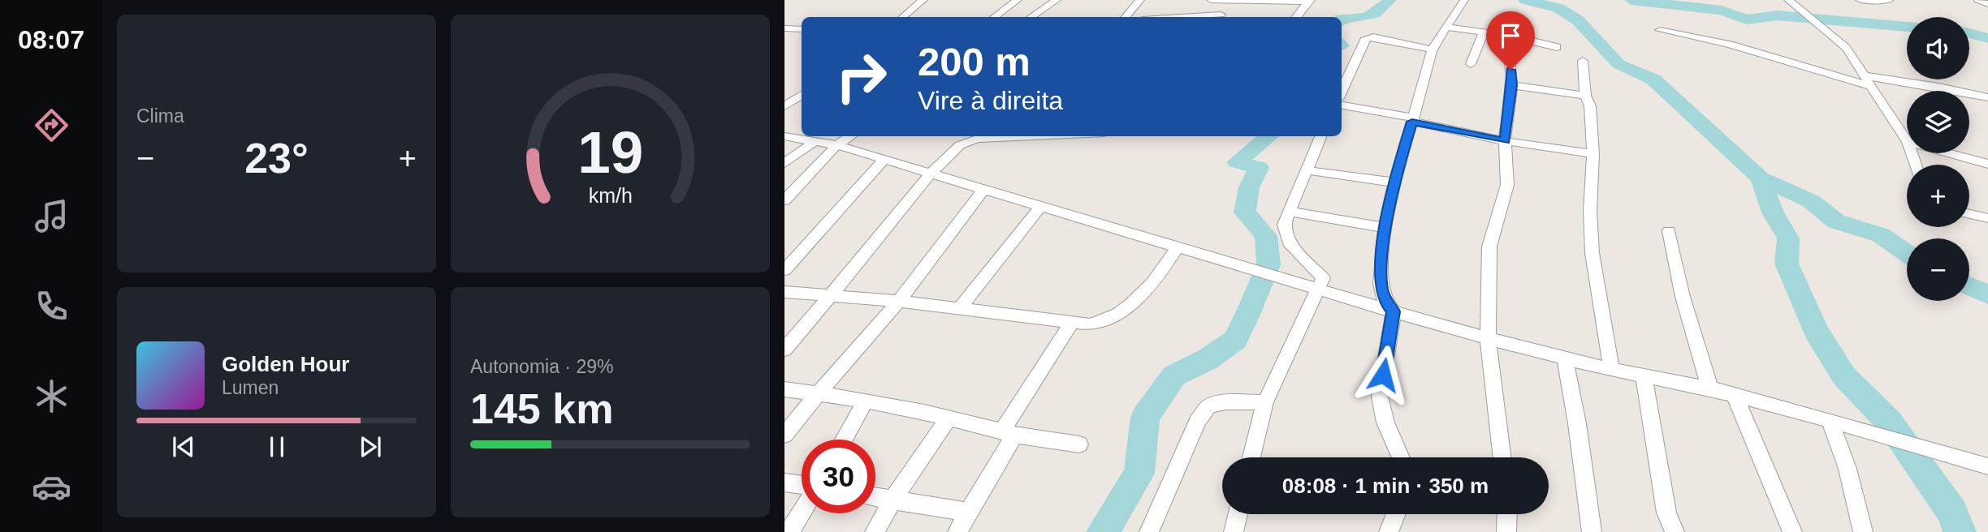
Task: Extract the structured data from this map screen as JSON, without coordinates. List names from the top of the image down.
{
  "page": {
    "tabs": "08:07",
    "tile": [
      "Clima",
      ["Autonomia · 29%", "145 km"]
    ],
    "map_buttons": ["+", "−"],
    "turn": ["200 m", "Vire à direita"],
    "heat": ["−", "23°", "+"],
    "song": ["Golden Hour", "Lumen"],
    "limit": "30",
    "trip": "08:08 · 1 min · 350 m",
    "gauge": ["19", "km/h"]
  }
}
